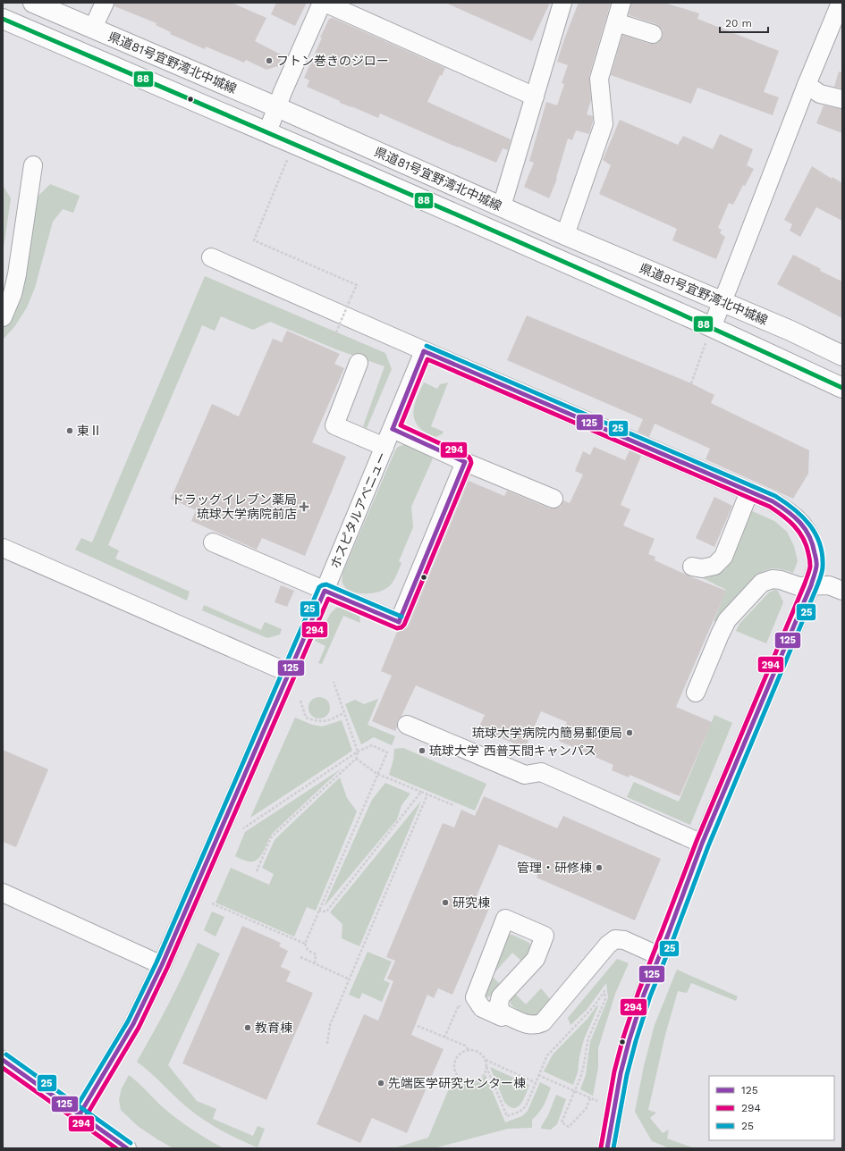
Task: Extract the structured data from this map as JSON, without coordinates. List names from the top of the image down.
{
  "streets": {
    "main road": ["県道81号宜野湾北中城線"],
    "street": ["ホスピタルアベニュー"]
  },
  "places": {
    "other": [
      "フトン巻きのジロー",
      "東Ⅱ",
      "琉球大学病院内簡易郵便局",
      "琉球大学 西普天間キャンパス",
      "管理・研修棟",
      "研究棟",
      "教育棟",
      "先端医学研究センター棟"
    ],
    "health": ["ドラッグイレブン薬局 琉球大学病院前店"]
  },
  "lines": [
    "transit line 88",
    "transit line 25",
    "transit line 125",
    "transit line 294"
  ],
  "legend": ["125", "294", "25"],
  "scale_bar": "20 m"
}
